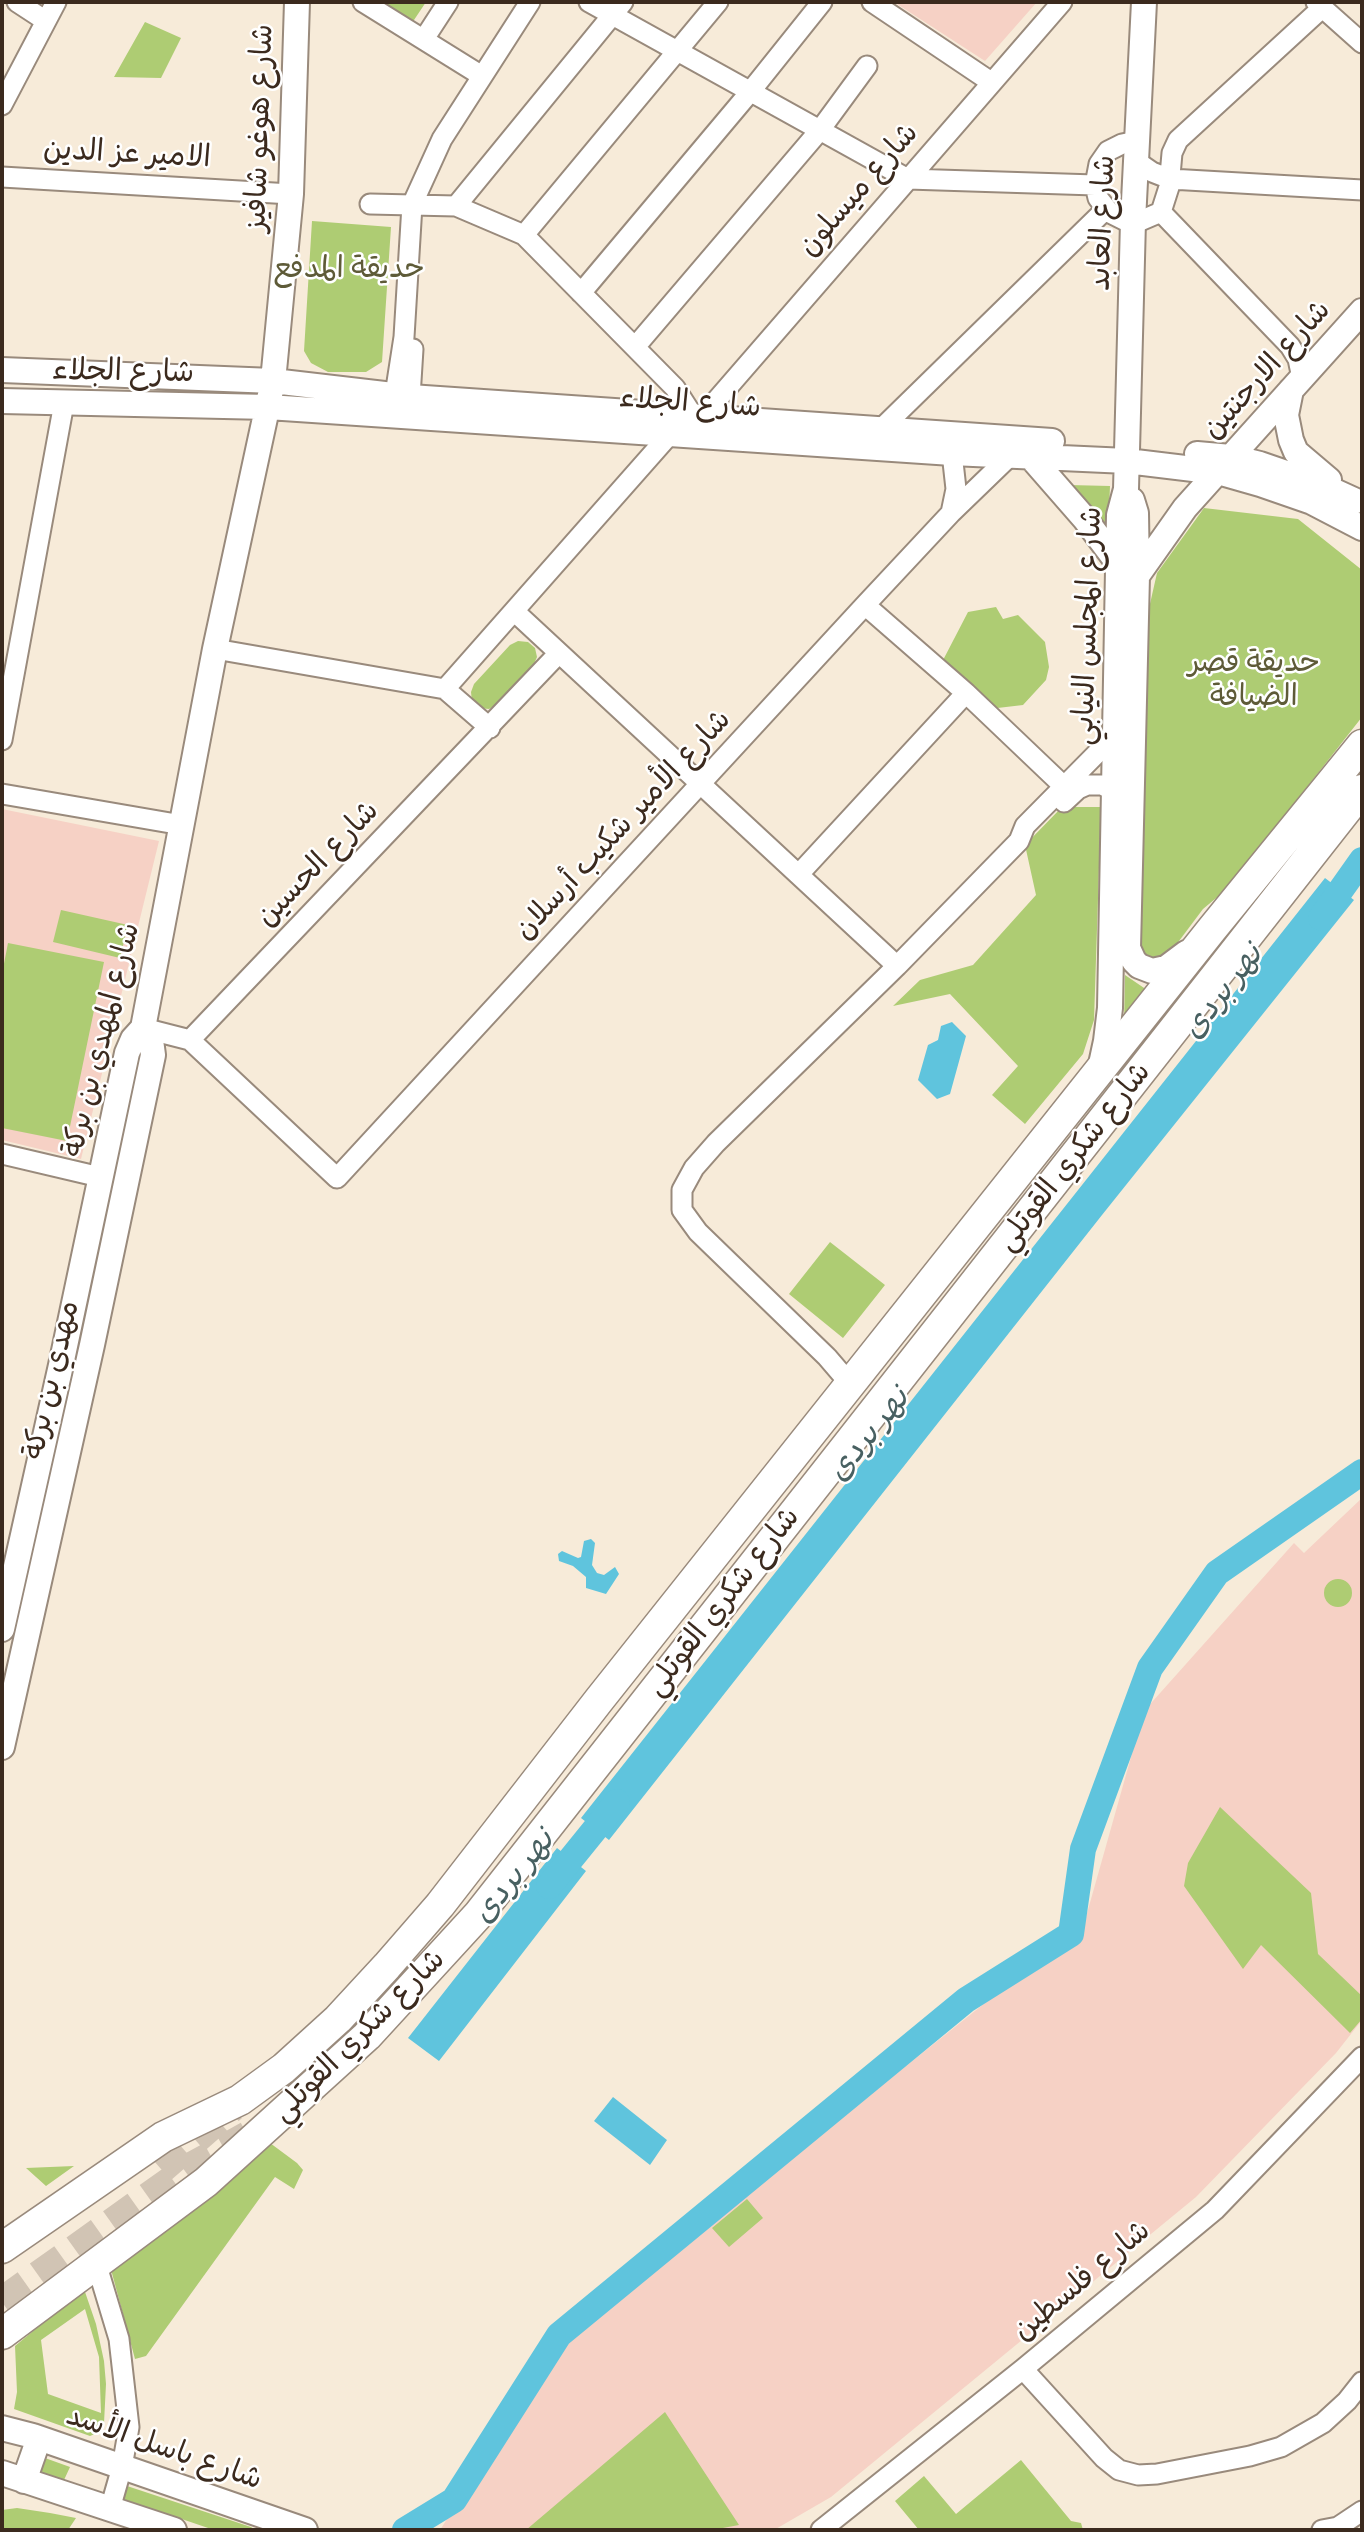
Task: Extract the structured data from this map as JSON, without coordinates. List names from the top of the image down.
{
  "streets": {
    "highway": ["شارع شكري القوتلي"],
    "main road": [
      "شارع هوغو شافيز",
      "شارع العابد",
      "شارع الارجنتين",
      "شارع الجلاء",
      "شارع المجلس النيابي",
      "شارع المهدي بن بركة",
      "مهدي بن بركة",
      "شارع باسل الأسد"
    ],
    "street": [
      "الامير عز الدين",
      "شارع ميسلون",
      "شارع الأمير شكيب أرسلان",
      "شارع الحسين",
      "شارع فلسطين"
    ]
  },
  "crossings": [
    ["شارع هوغو شافيز", "الامير عز الدين"],
    ["شارع هوغو شافيز", "شارع الجلاء"],
    ["شارع هوغو شافيز", "شارع المهدي بن بركة"],
    ["شارع ميسلون", "شارع الجلاء"],
    ["شارع العابد", "شارع الجلاء"],
    ["شارع العابد", "شارع المجلس النيابي"],
    ["شارع الارجنتين", "شارع الجلاء"],
    ["شارع الارجنتين", "شارع المجلس النيابي"],
    ["شارع الجلاء", "شارع الأمير شكيب أرسلان"],
    ["شارع الجلاء", "شارع المهدي بن بركة"],
    ["شارع المجلس النيابي", "شارع شكري القوتلي"],
    ["شارع الأمير شكيب أرسلان", "شارع الحسين"],
    ["شارع المهدي بن بركة", "مهدي بن بركة"]
  ],
  "water": ["نهر بردى"],
  "parks": ["حديقة المدفع", "حديقة قصر الضيافة"]
}
